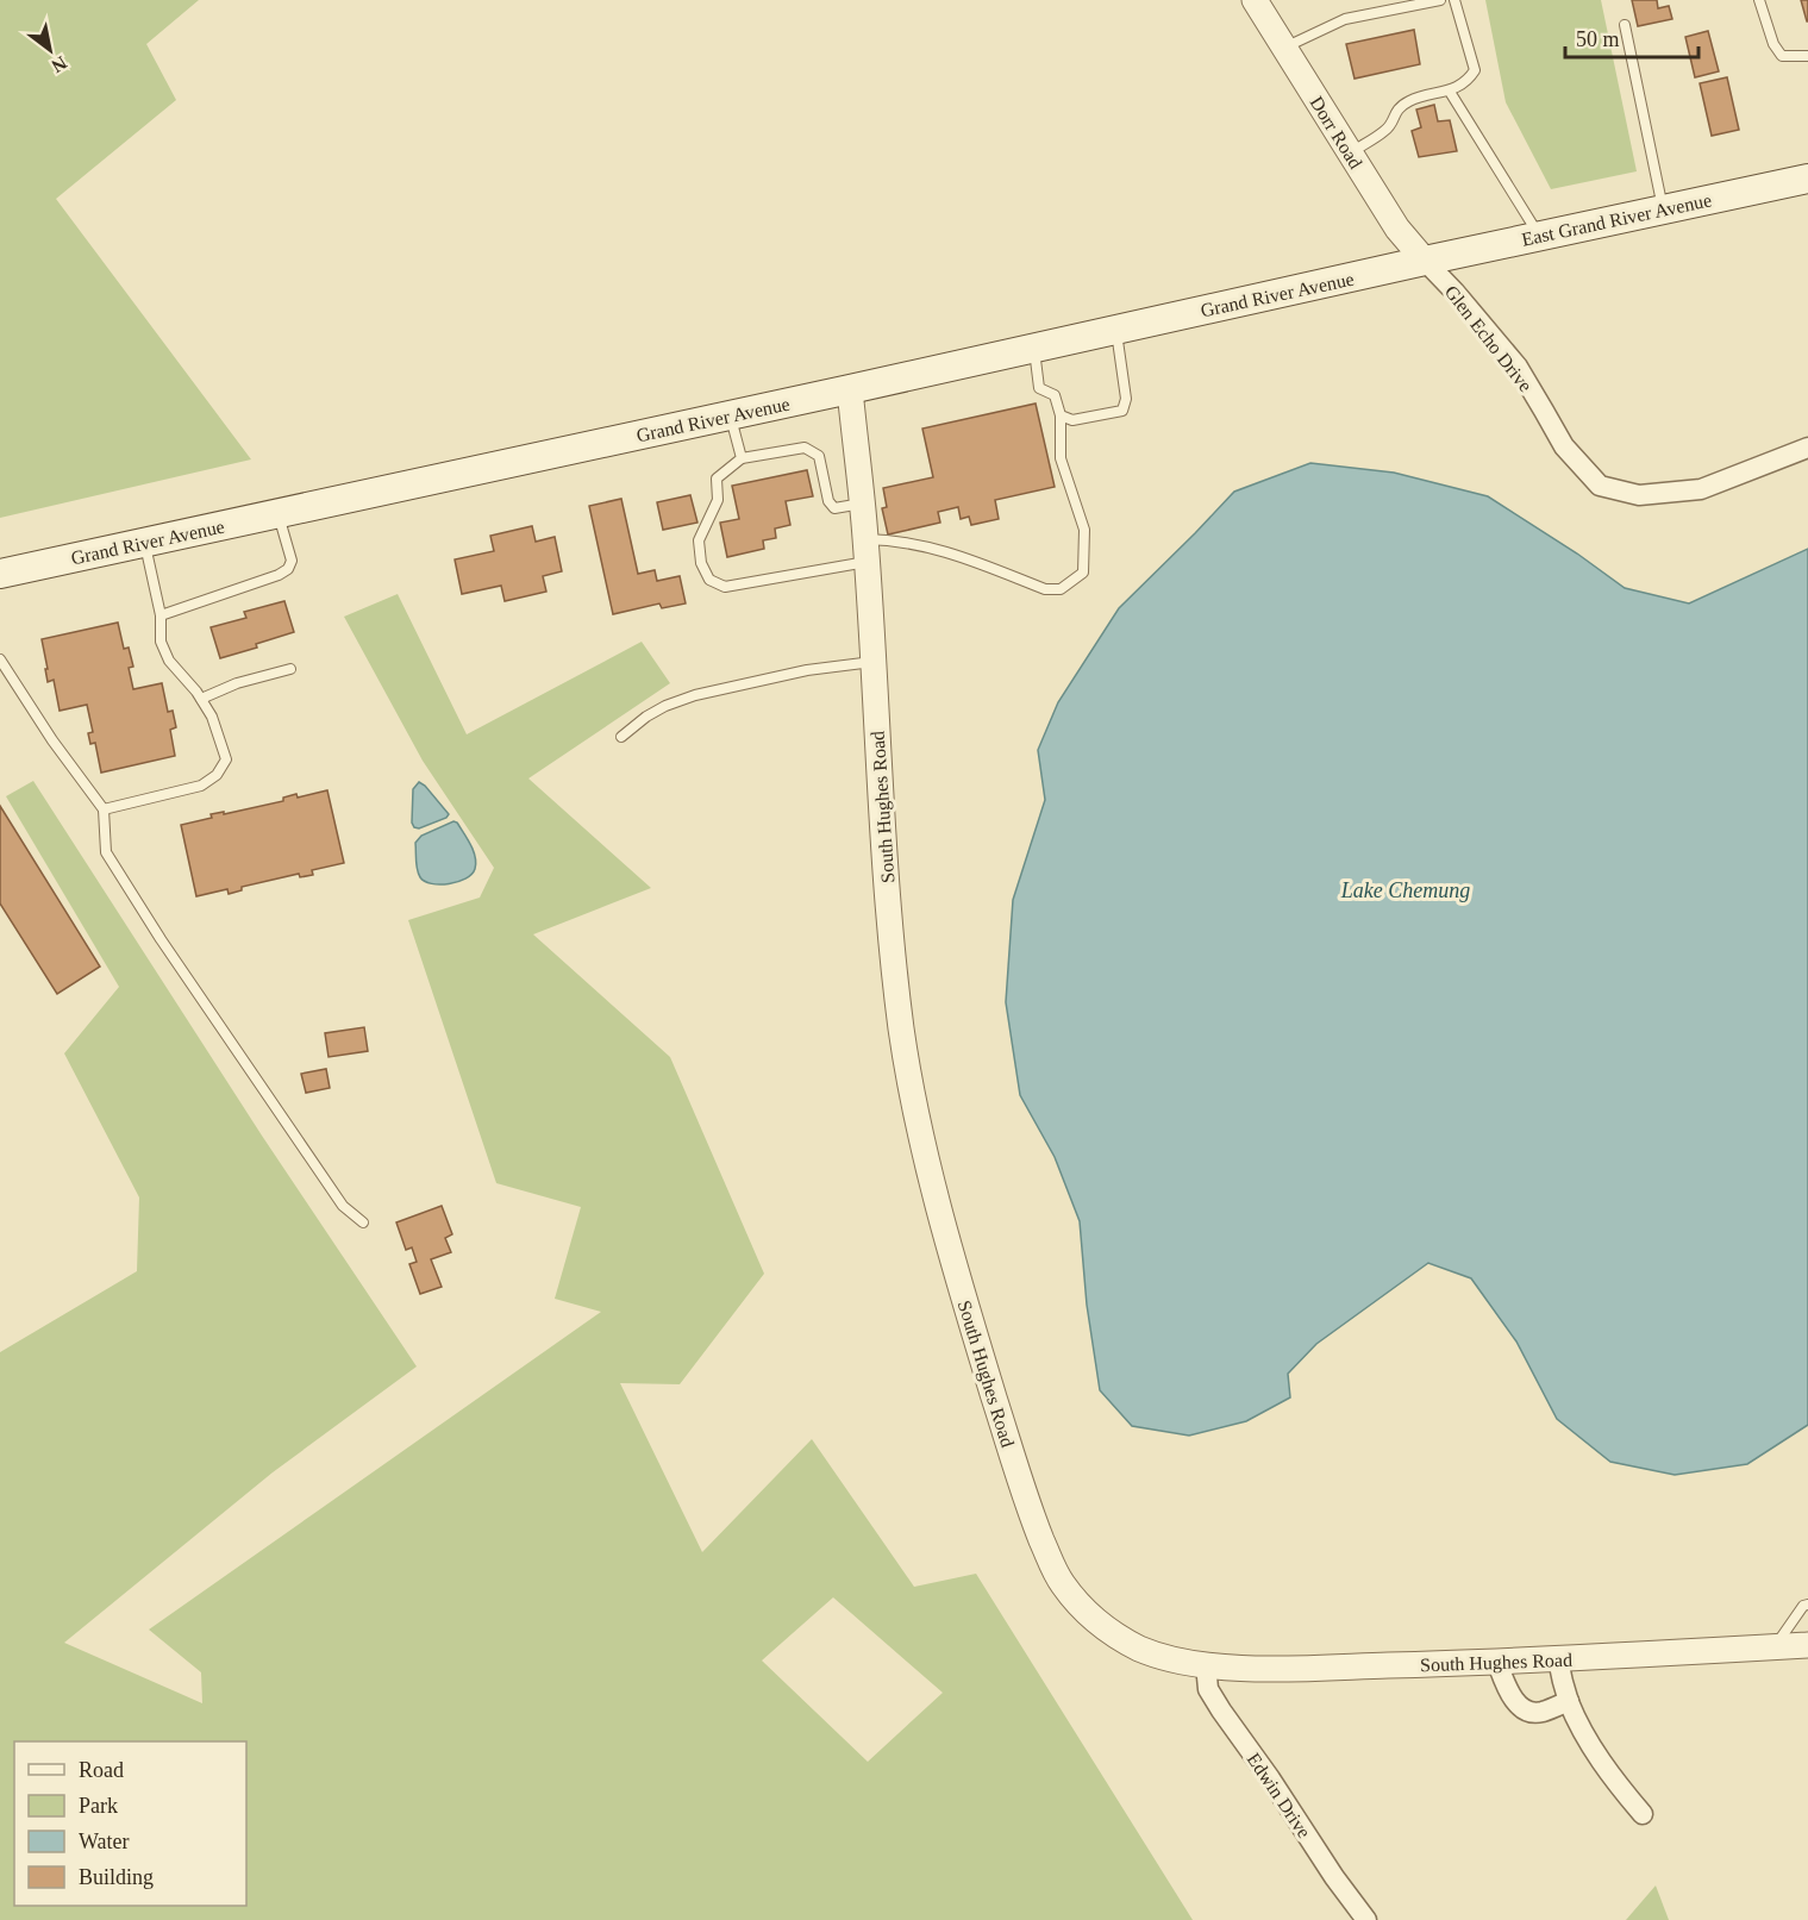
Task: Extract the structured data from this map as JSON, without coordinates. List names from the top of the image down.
{
  "streets": {
    "main road": ["East Grand River Avenue", "Grand River Avenue"],
    "street": [
      "Dorr Road",
      "Glen Echo Drive",
      "South Hughes Road",
      "Edwin Drive"
    ]
  },
  "crossings": [
    ["Dorr Road", "East Grand River Avenue"],
    ["Dorr Road", "Grand River Avenue"],
    ["Dorr Road", "Glen Echo Drive"],
    ["East Grand River Avenue", "Grand River Avenue"],
    ["East Grand River Avenue", "Glen Echo Drive"],
    ["Grand River Avenue", "Glen Echo Drive"],
    ["Grand River Avenue", "South Hughes Road"],
    ["South Hughes Road", "Edwin Drive"]
  ],
  "water": ["Lake Chemung"],
  "legend": [
    "Road",
    "Park",
    "Water",
    "Building"
  ],
  "scale_bar": "50 m",
  "north": "bottom right"
}
